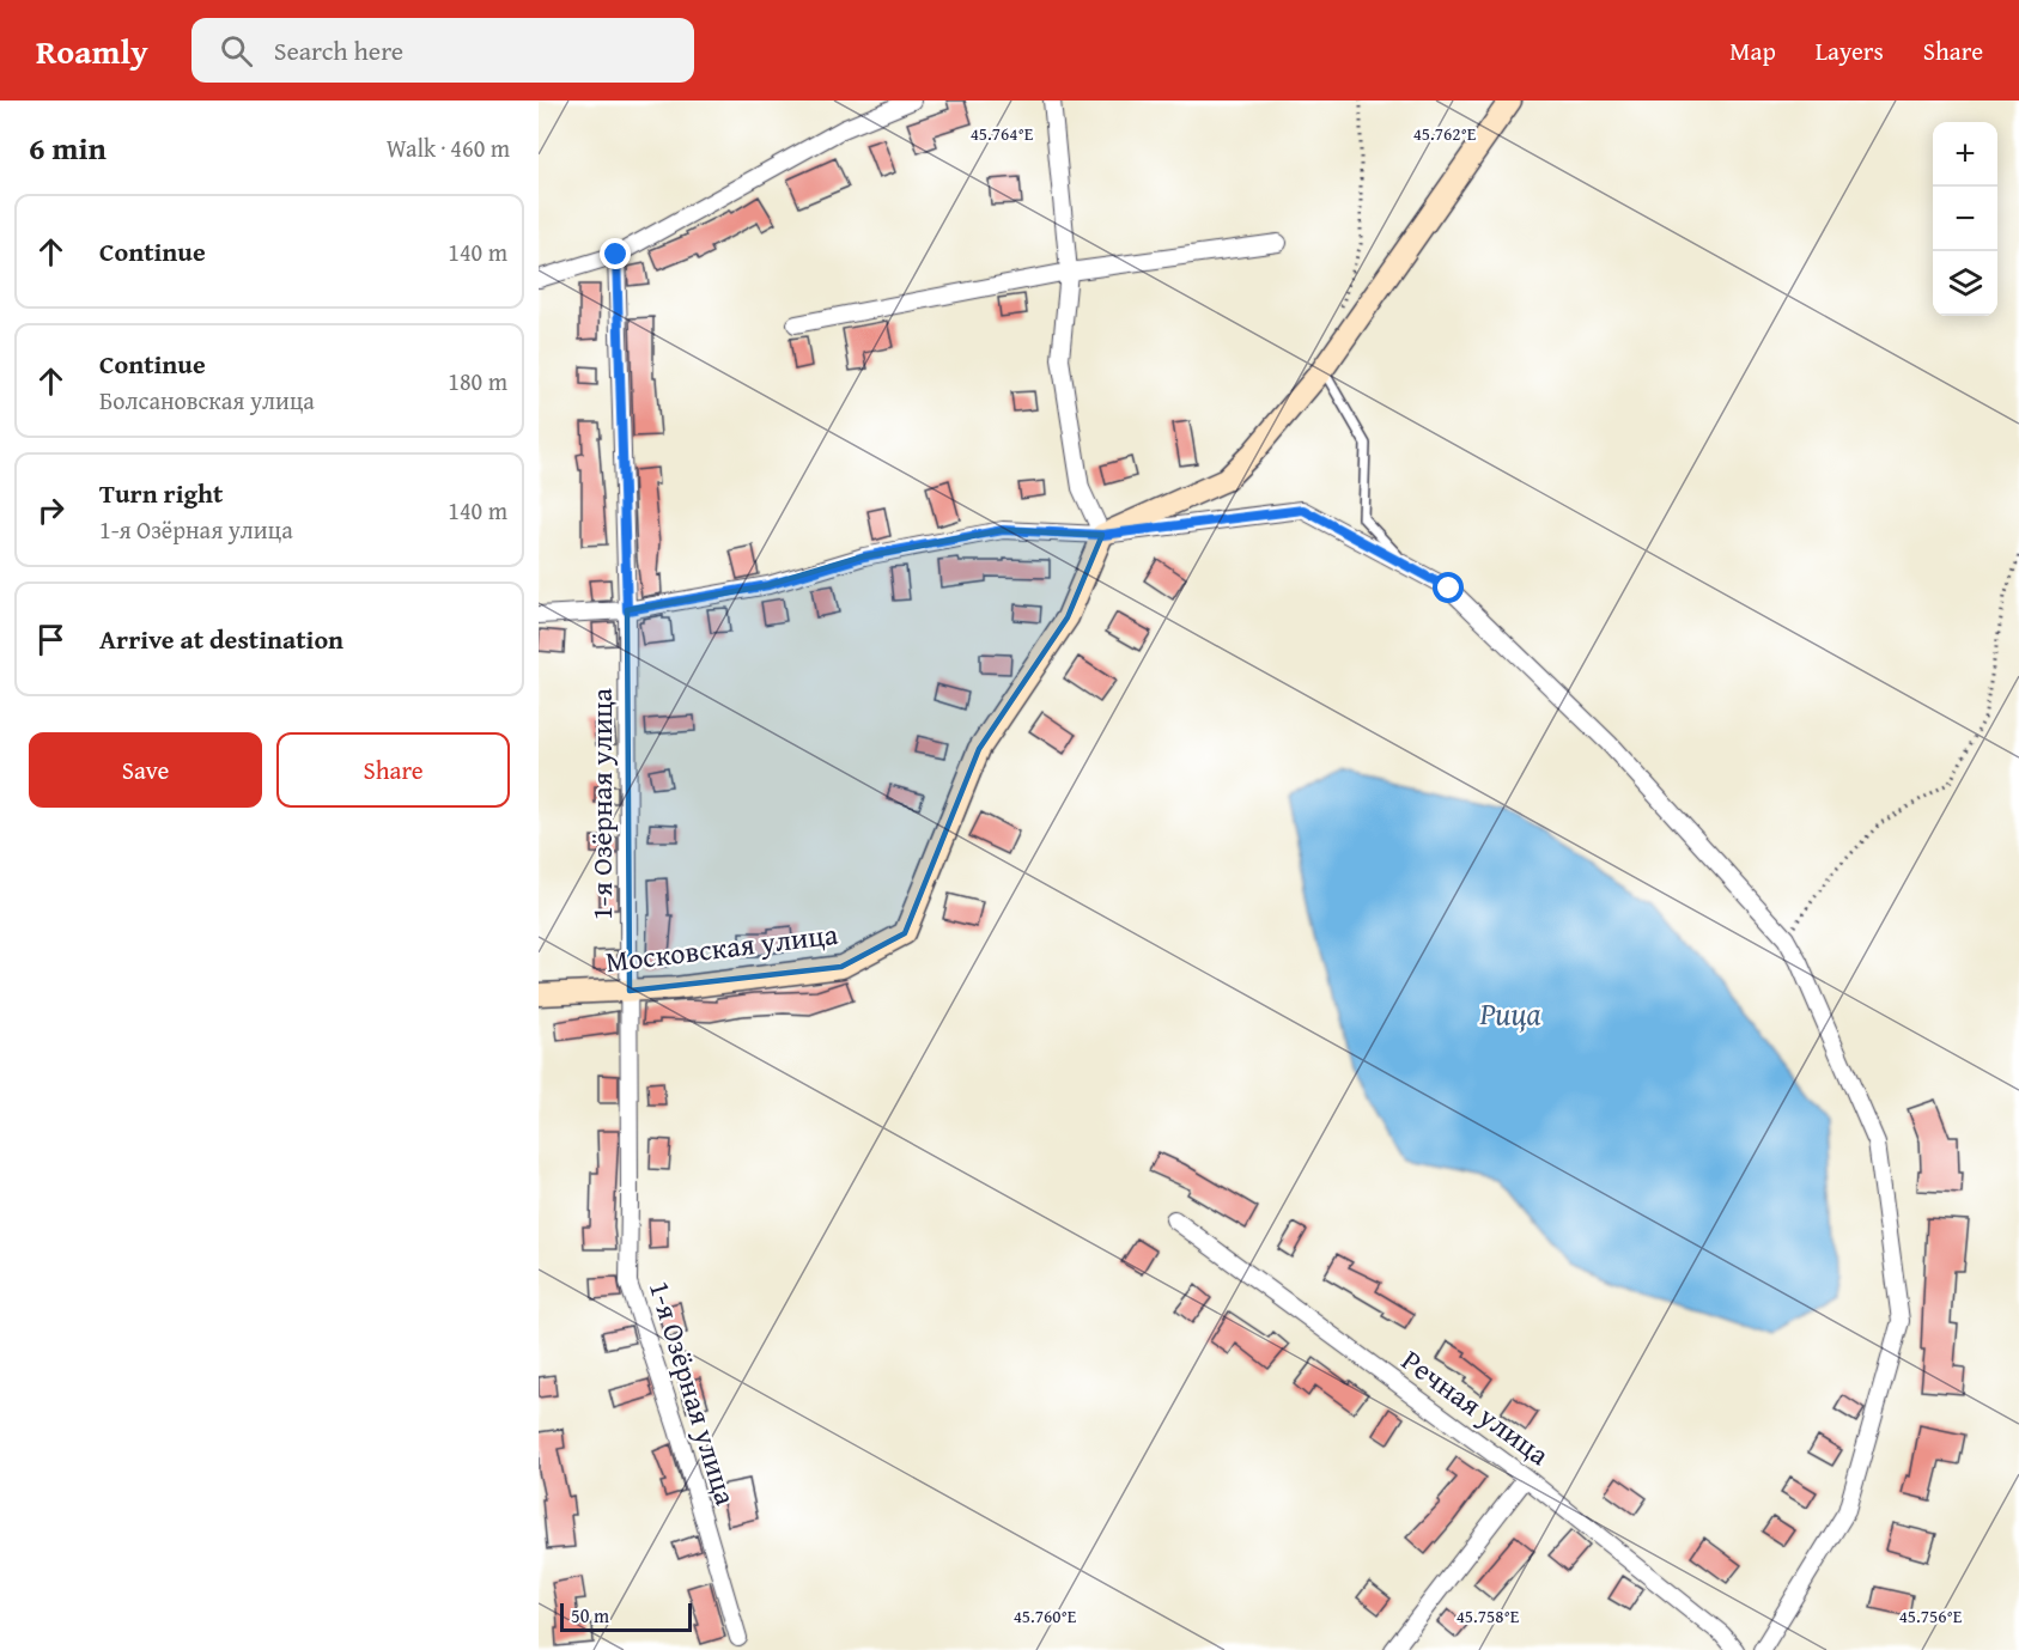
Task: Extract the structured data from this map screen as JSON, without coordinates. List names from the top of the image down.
{
  "streets": {
    "street": ["1-я Озёрная улица", "Московская улица", "Речная улица"]
  },
  "crossings": [
    ["1-я Озёрная улица", "Московская улица"]
  ],
  "water": ["Рица"],
  "scale_bar": "50 m",
  "page": {
    "header": "Roamly",
    "search": "Search here",
    "nav": ["Map", "Layers", "Share"],
    "heading": ["6 min", "Walk · 460 m"],
    "map_buttons": ["+", "−"],
    "list": [
      ["Continue", "140 m"],
      ["Continue", "Болсановская улица", "180 m"],
      ["Turn right", "1-я Озёрная улица", "140 m"],
      "Arrive at destination"
    ],
    "buttons": ["Save", "Share"],
    "scale": "50 m"
  },
  "coordinates": [
    "45.764°E",
    "45.762°E",
    "45.760°E",
    "45.758°E",
    "45.756°E"
  ]
}
